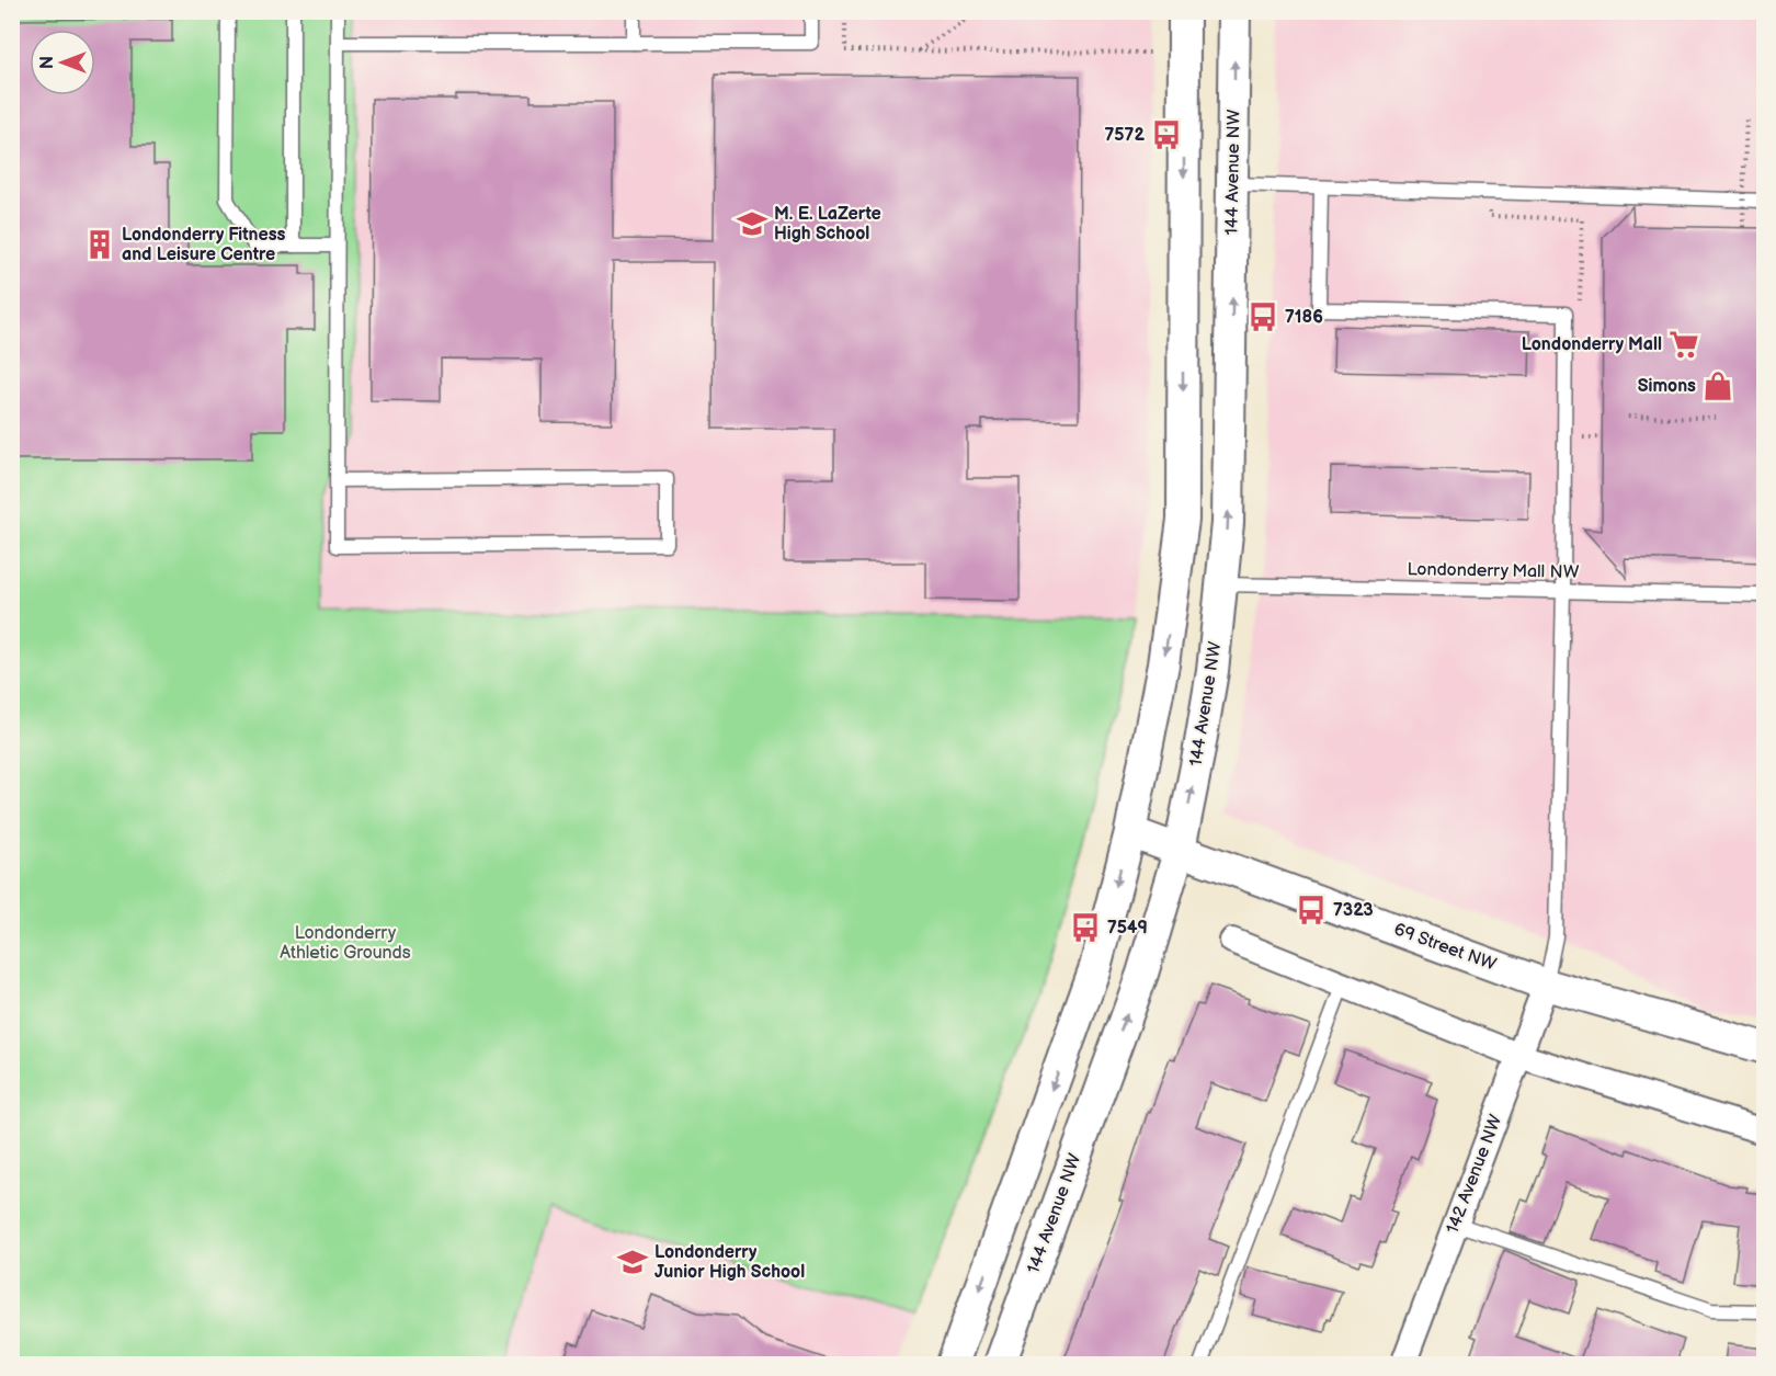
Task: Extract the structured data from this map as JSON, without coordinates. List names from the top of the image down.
{
  "streets": {
    "street": ["144 Avenue NW", "69 Street NW", "142 Avenue NW"],
    "lane": ["Londonderry Mall NW"]
  },
  "crossings": [
    ["144 Avenue NW", "Londonderry Mall NW"],
    ["144 Avenue NW", "69 Street NW"],
    ["69 Street NW", "142 Avenue NW"]
  ],
  "parks": ["Londonderry Athletic Grounds"],
  "places": {
    "bus stop": [
      "7572",
      "7186",
      "7323",
      "7549"
    ],
    "school or university": ["M. E. LaZerte High School", "Londonderry Junior High School"],
    "building": ["Londonderry Fitness and Leisure Centre"],
    "supermarket": ["Londonderry Mall"],
    "shop": ["Simons"]
  },
  "north": "left"
}
